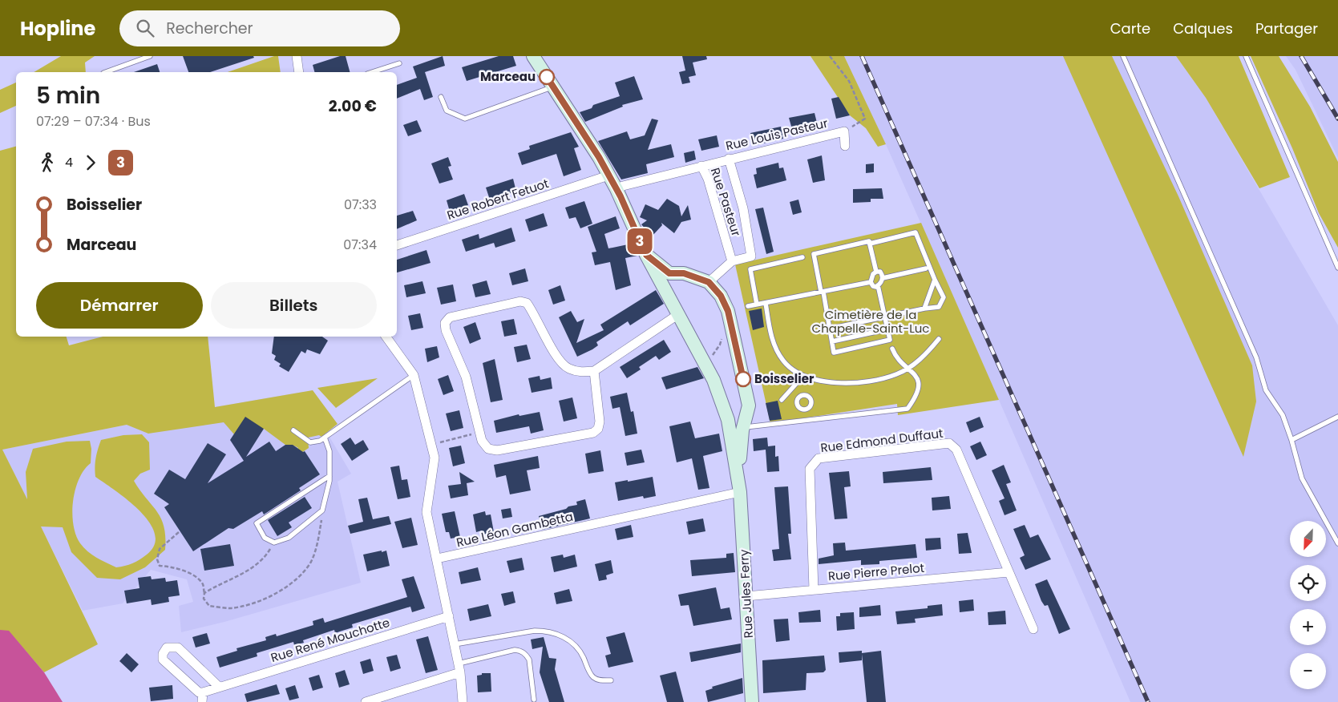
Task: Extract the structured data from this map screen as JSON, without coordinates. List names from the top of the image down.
{
  "streets": {
    "street": [
      "Rue Louis Pasteur",
      "Rue Robert Fetuot",
      "Rue Pasteur",
      "Rue Edmond Duffaut",
      "Rue Léon Gambetta",
      "Rue Pierre Prelot",
      "Rue Jules Ferry",
      "Rue René Mouchotte"
    ]
  },
  "crossings": [
    ["Rue Louis Pasteur", "Rue Pasteur"],
    ["Rue Robert Fetuot", "Rue Jules Ferry"],
    ["Rue Pasteur", "Rue Jules Ferry"],
    ["Rue Edmond Duffaut", "Rue Pierre Prelot"],
    ["Rue Léon Gambetta", "Rue Jules Ferry"],
    ["Rue Pierre Prelot", "Rue Jules Ferry"]
  ],
  "parks": ["Cimetière de la Chapelle-Saint-Luc"],
  "places": ["Marceau", "Boisselier"],
  "lines": ["bus line 3"],
  "north": "bottom left",
  "page": {
    "header": "Hopline",
    "search": "Rechercher",
    "nav": ["Carte", "Calques", "Partager"],
    "on_map": "3",
    "heading": ["5 min", "07:29 – 07:34 · Bus", "2.00 €"],
    "legs": ["4", "3"],
    "list": [
      {
        "name": "Boisselier",
        "value": "07:33"
      },
      {
        "name": "Marceau",
        "value": "07:34"
      }
    ],
    "buttons": ["Démarrer", "Billets"],
    "map_buttons": ["+", "−"]
  }
}
